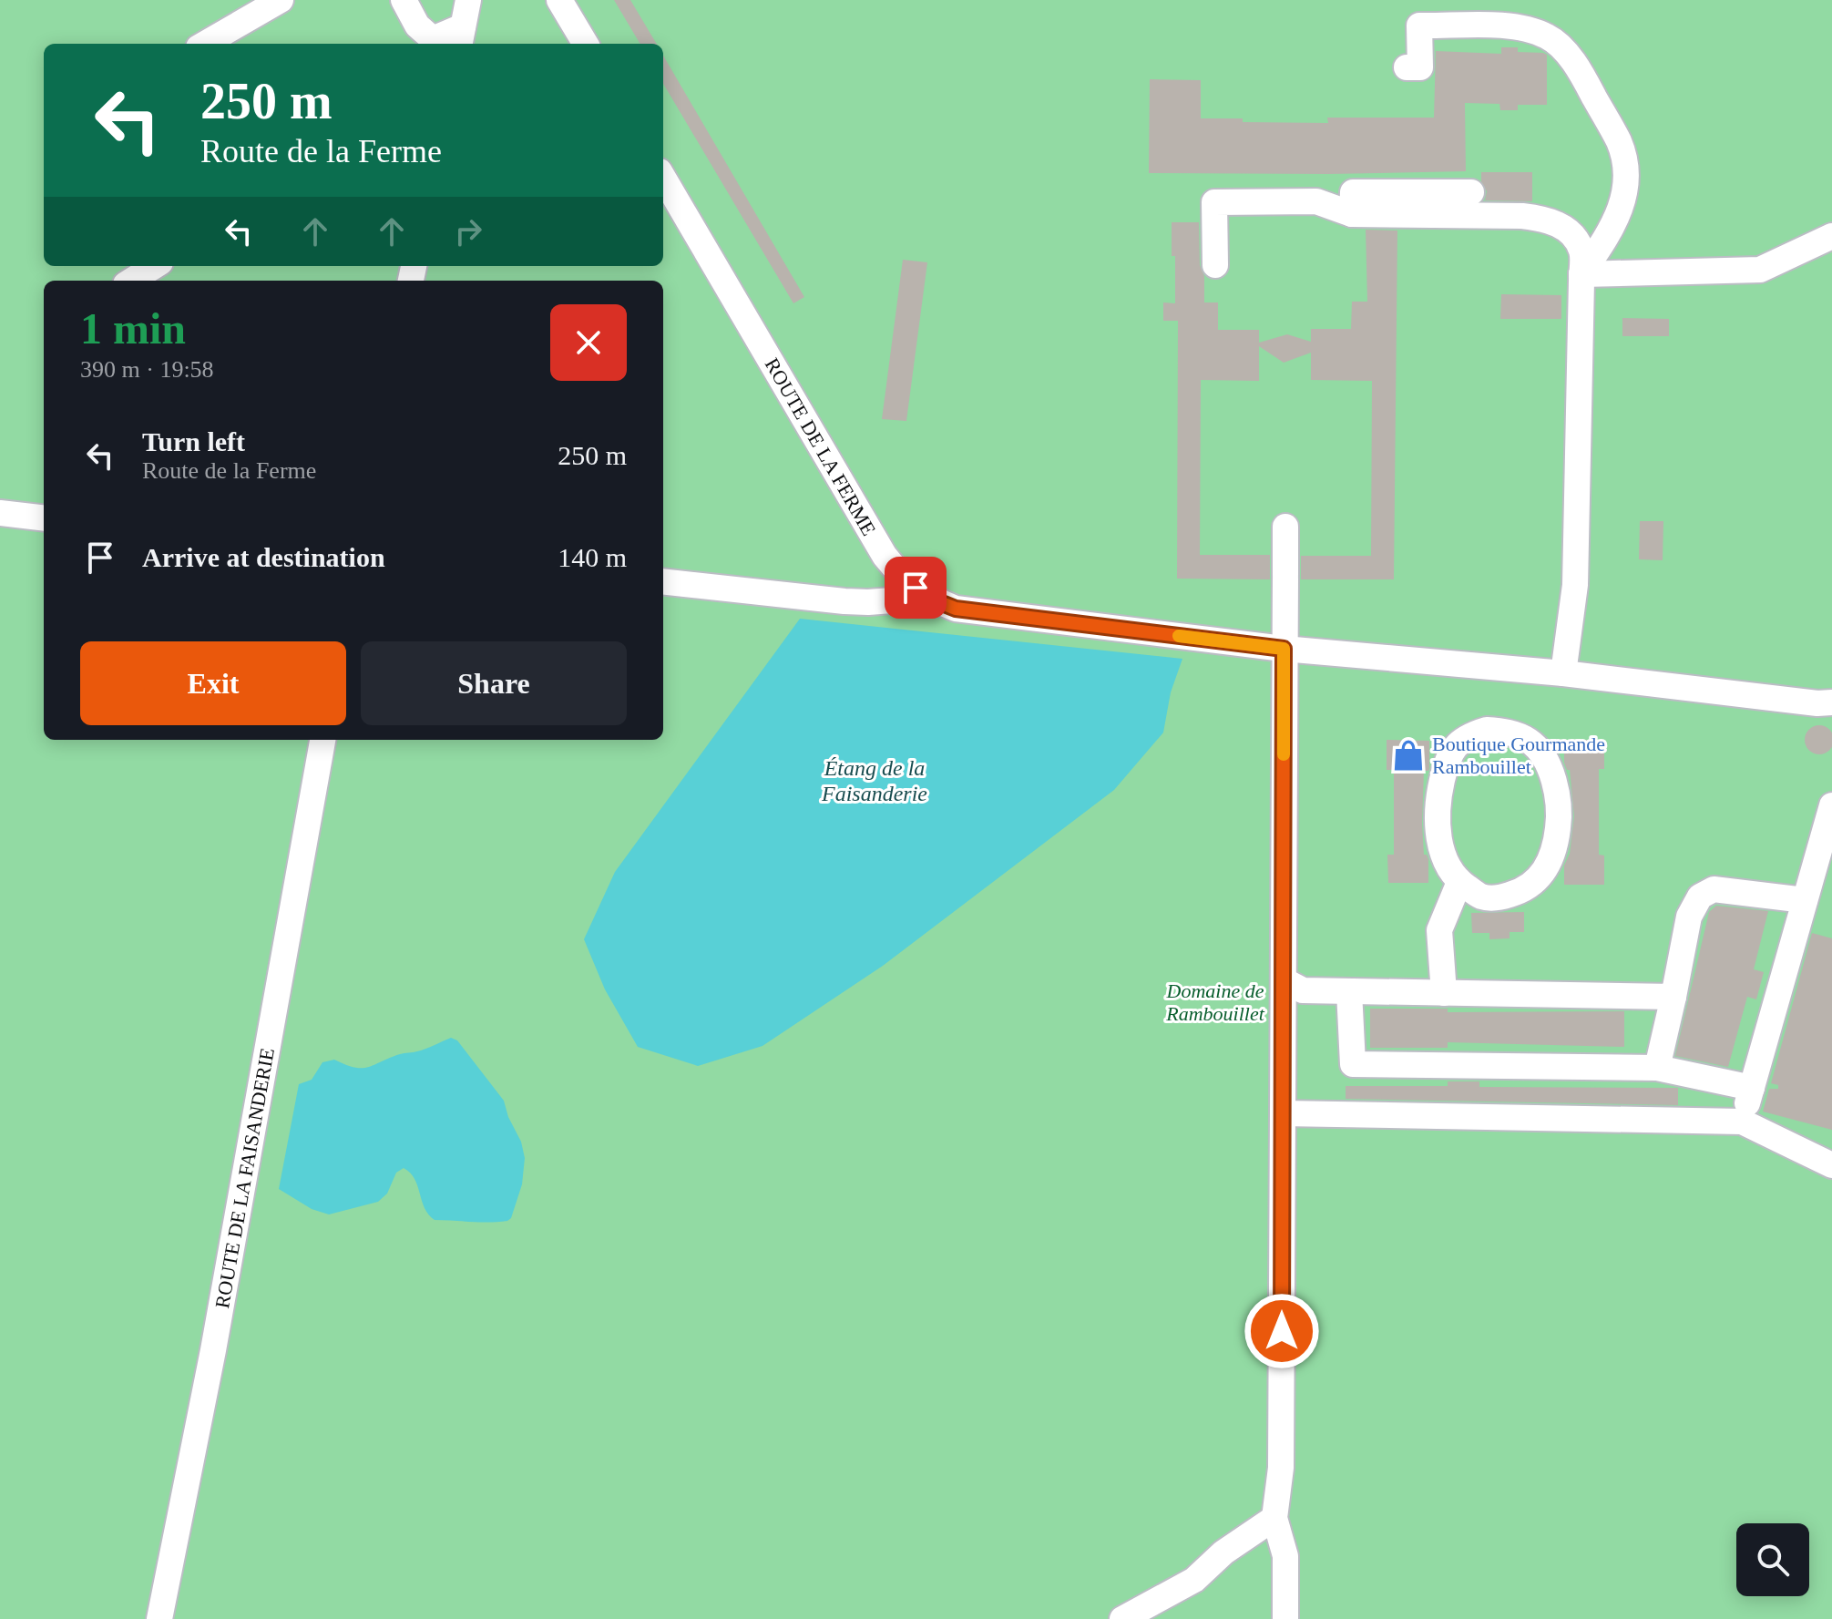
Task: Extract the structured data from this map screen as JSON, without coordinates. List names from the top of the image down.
{
  "streets": {
    "street": ["ROUTE DE LA FERME", "ROUTE DE LA FAISANDERIE"]
  },
  "water": ["Étang de la Faisanderie"],
  "parks": ["Domaine de Rambouillet"],
  "places": {
    "shop": ["Boutique Gourmande Rambouillet"]
  },
  "page": {
    "turn": ["250 m", "Route de la Ferme"],
    "heading": ["1 min", "390 m · 19:58"],
    "list": [
      {
        "name": "Turn left",
        "note": "Route de la Ferme",
        "value": "250 m"
      },
      {
        "name": "Arrive at destination",
        "value": "140 m"
      }
    ],
    "buttons": ["Exit", "Share"]
  }
}
